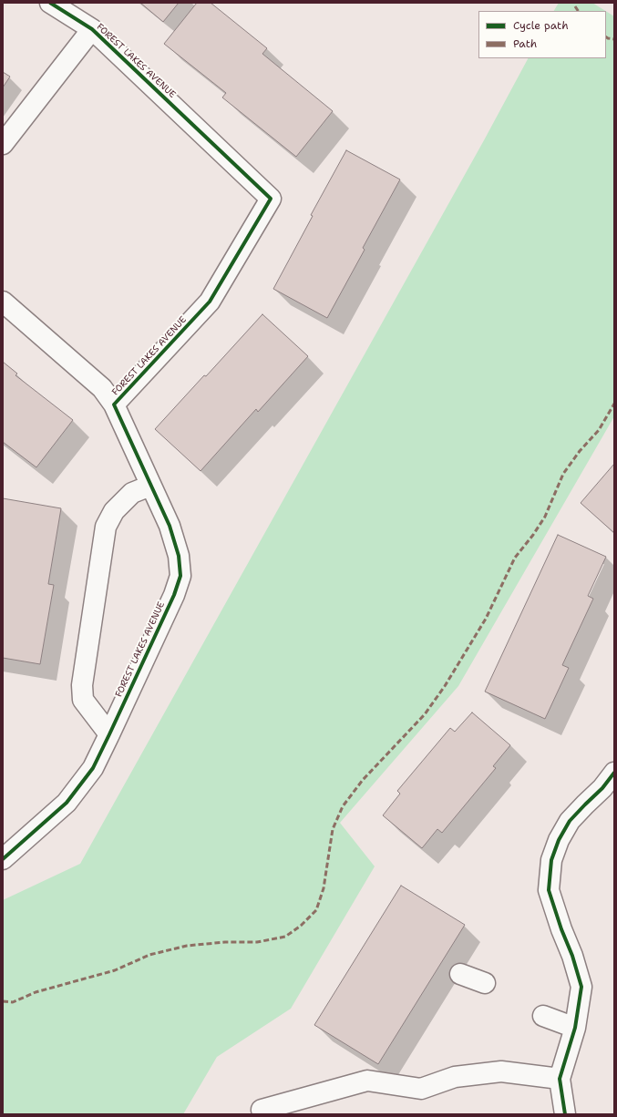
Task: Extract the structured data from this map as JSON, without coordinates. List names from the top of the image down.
{
  "streets": {
    "street": ["FOREST LAKES AVENUE"]
  },
  "legend": ["Cycle path", "Path"]
}
